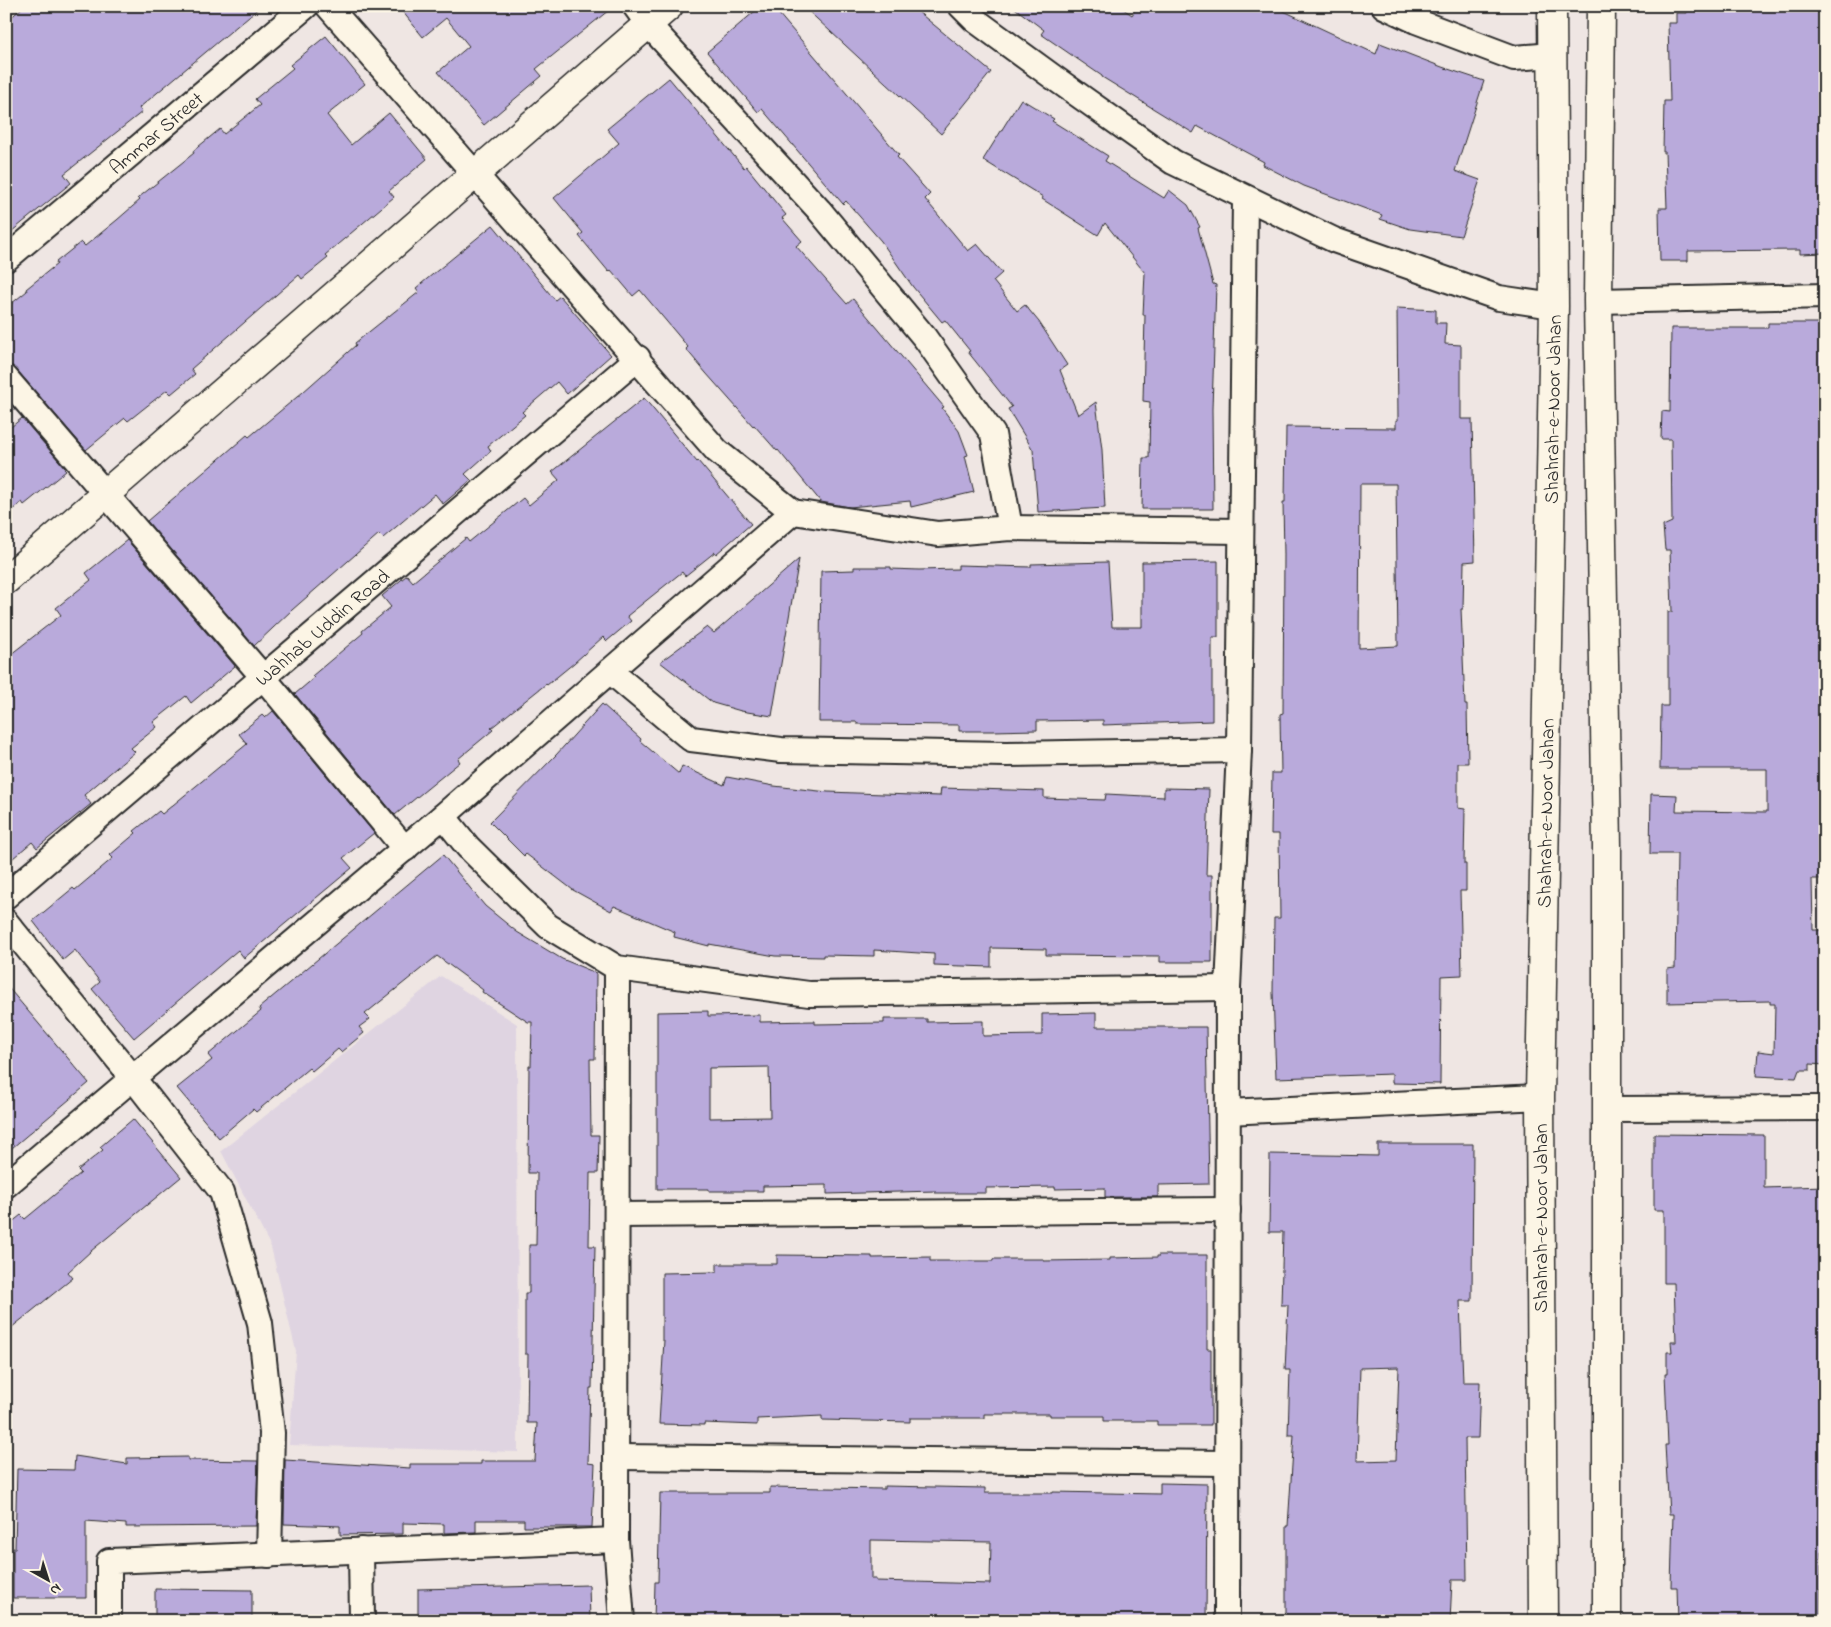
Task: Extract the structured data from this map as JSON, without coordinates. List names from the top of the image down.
{
  "streets": {
    "main road": ["Shahrah-e-Noor Jahan"],
    "street": ["Ammar Street", "Wahhab Uddin Road"]
  },
  "north": "bottom right"
}
